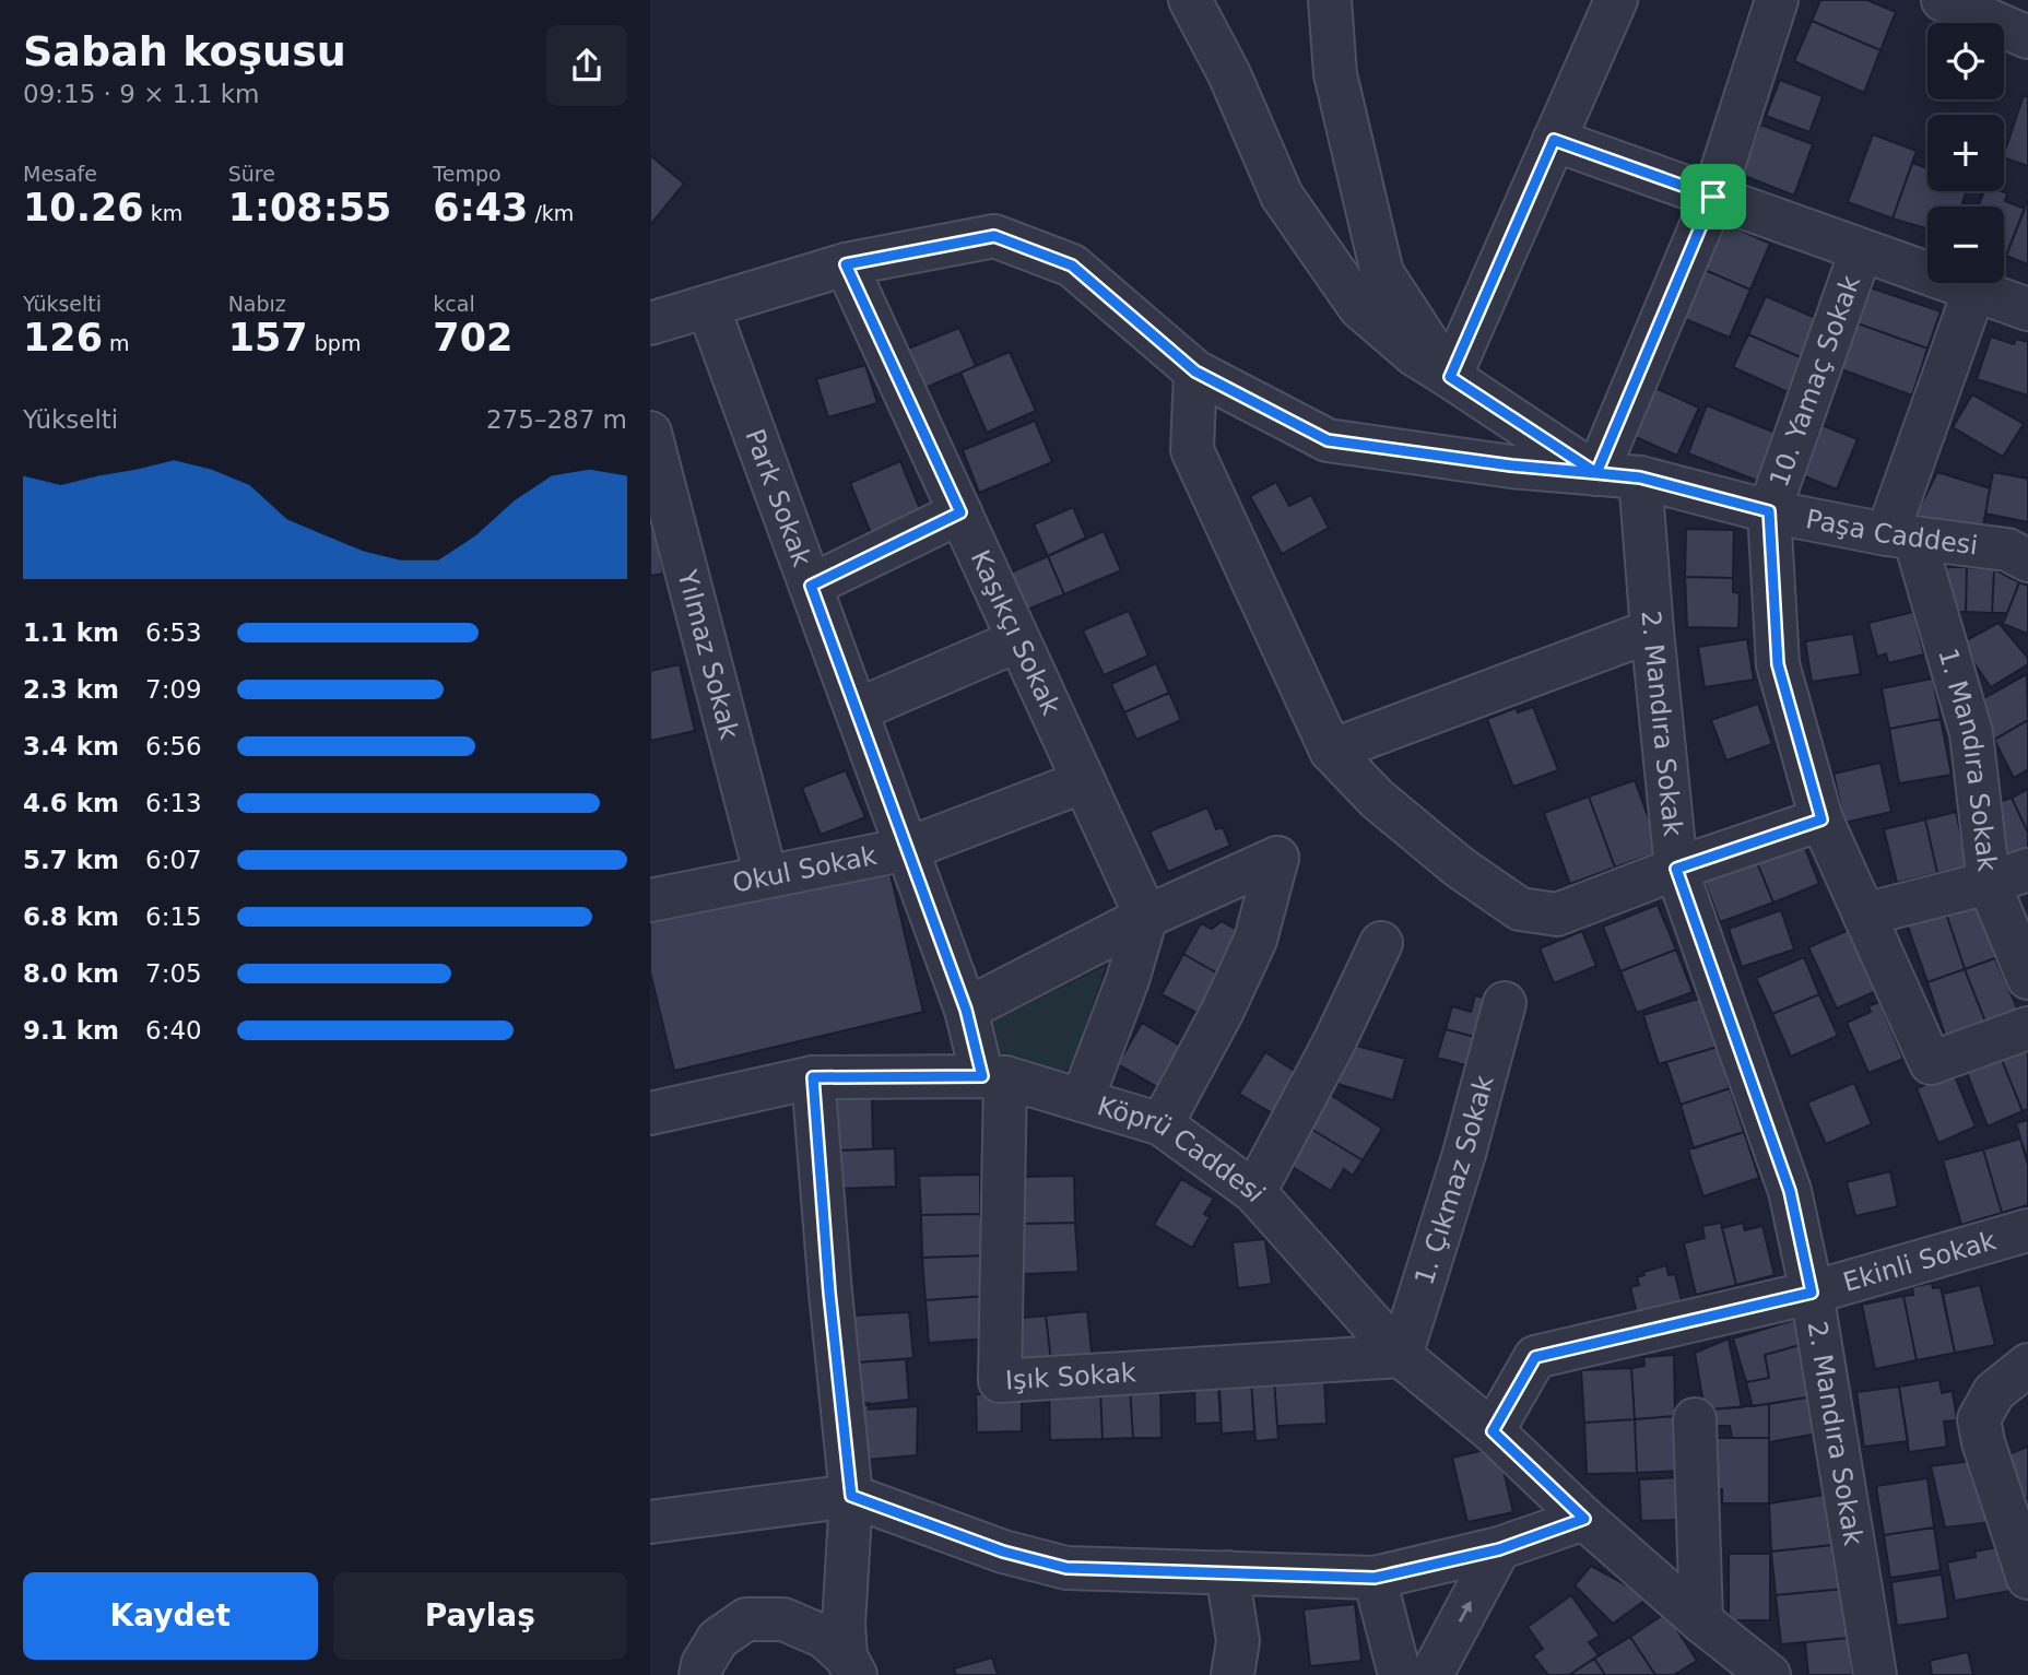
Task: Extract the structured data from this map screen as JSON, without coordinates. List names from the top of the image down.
{
  "streets": {
    "street": [
      "10. Yamaç Sokak",
      "Park Sokak",
      "Paşa Caddesi",
      "Kaşıkçı Sokak",
      "Yılmaz Sokak",
      "2. Mandıra Sokak",
      "1. Mandıra Sokak",
      "Okul Sokak",
      "Köprü Caddesi",
      "1. Çıkmaz Sokak",
      "Ekinli Sokak",
      "Işık Sokak"
    ]
  },
  "crossings": [
    ["10. Yamaç Sokak", "Paşa Caddesi"],
    ["Park Sokak", "Okul Sokak"],
    ["Park Sokak", "Köprü Caddesi"],
    ["Park Sokak", "Işık Sokak"],
    ["Paşa Caddesi", "Kaşıkçı Sokak"],
    ["Paşa Caddesi", "2. Mandıra Sokak"],
    ["Paşa Caddesi", "1. Mandıra Sokak"],
    ["Kaşıkçı Sokak", "Okul Sokak"],
    ["Yılmaz Sokak", "Okul Sokak"],
    ["2. Mandıra Sokak", "Ekinli Sokak"],
    ["Köprü Caddesi", "1. Çıkmaz Sokak"],
    ["Köprü Caddesi", "Ekinli Sokak"],
    ["Köprü Caddesi", "Işık Sokak"],
    ["1. Çıkmaz Sokak", "Işık Sokak"]
  ],
  "page": {
    "heading": ["Sabah koşusu", "09:15 · 9 × 1.1 km"],
    "map_buttons": ["+", "−"],
    "stats": [
      ["Mesafe", "10.26 km"],
      ["Süre", "1:08:55"],
      ["Tempo", "6:43 /km"],
      ["Yükselti", "126 m"],
      ["Nabız", "157 bpm"],
      ["kcal", "702"]
    ],
    "chart": ["Yükselti", "275–287 m"],
    "list": [
      {
        "name": "1.1 km",
        "note": "6:53"
      },
      {
        "name": "2.3 km",
        "note": "7:09"
      },
      {
        "name": "3.4 km",
        "note": "6:56"
      },
      {
        "name": "4.6 km",
        "note": "6:13"
      },
      {
        "name": "5.7 km",
        "note": "6:07"
      },
      {
        "name": "6.8 km",
        "note": "6:15"
      },
      {
        "name": "8.0 km",
        "note": "7:05"
      },
      {
        "name": "9.1 km",
        "note": "6:40"
      }
    ],
    "buttons": ["Kaydet", "Paylaş"]
  }
}
